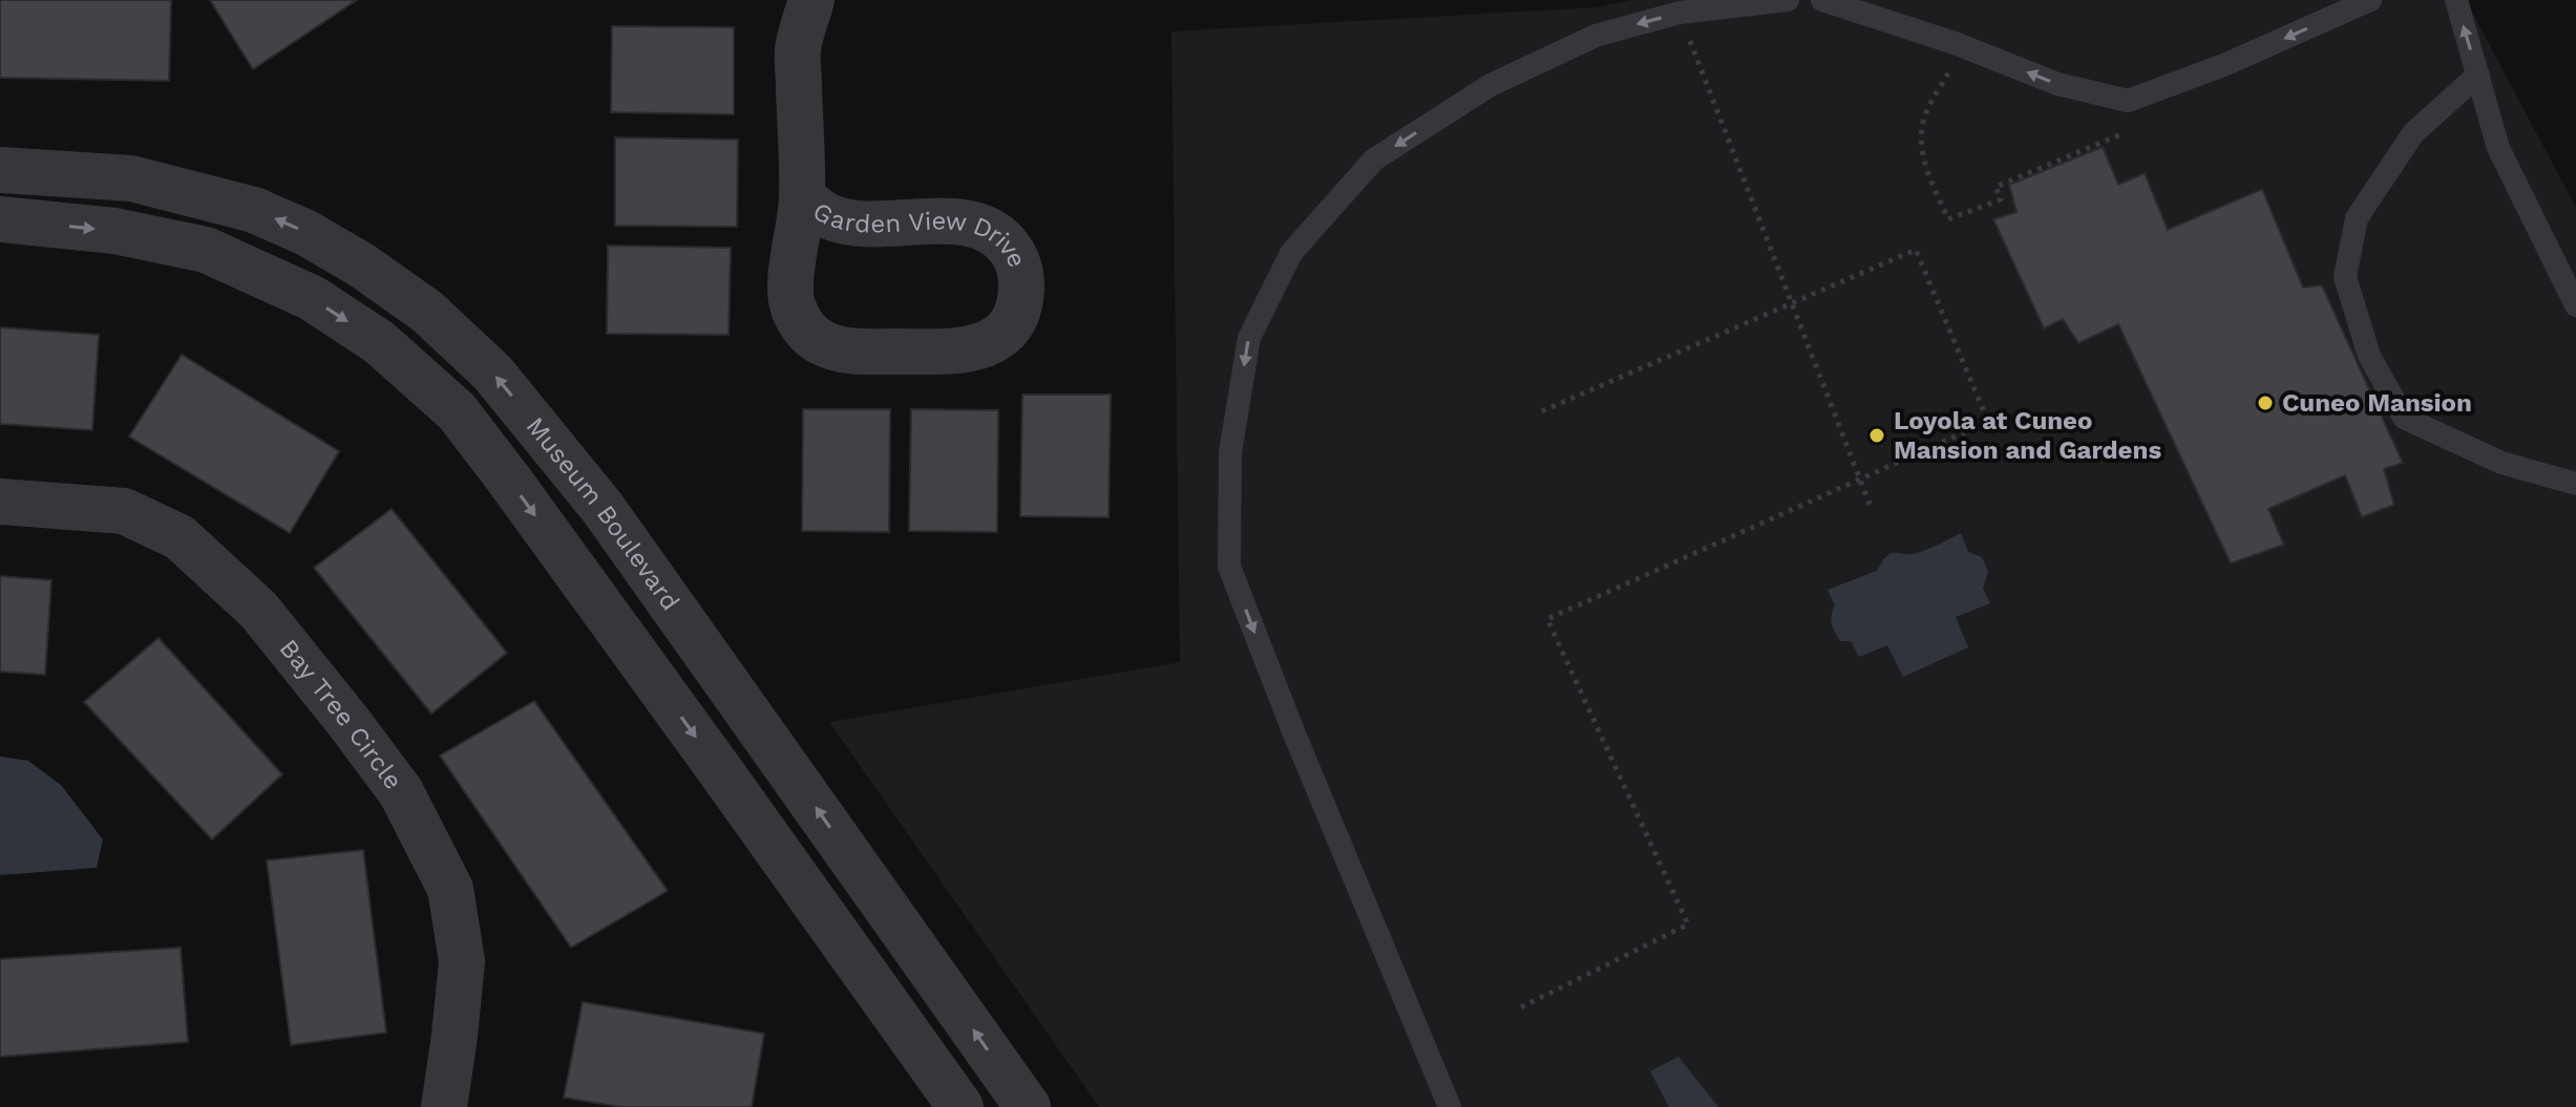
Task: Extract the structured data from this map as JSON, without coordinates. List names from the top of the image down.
{
  "streets": {
    "street": ["Garden View Drive", "Museum Boulevard", "Bay Tree Circle"]
  },
  "places": ["Cuneo Mansion", "Loyola at Cuneo Mansion and Gardens"]
}
